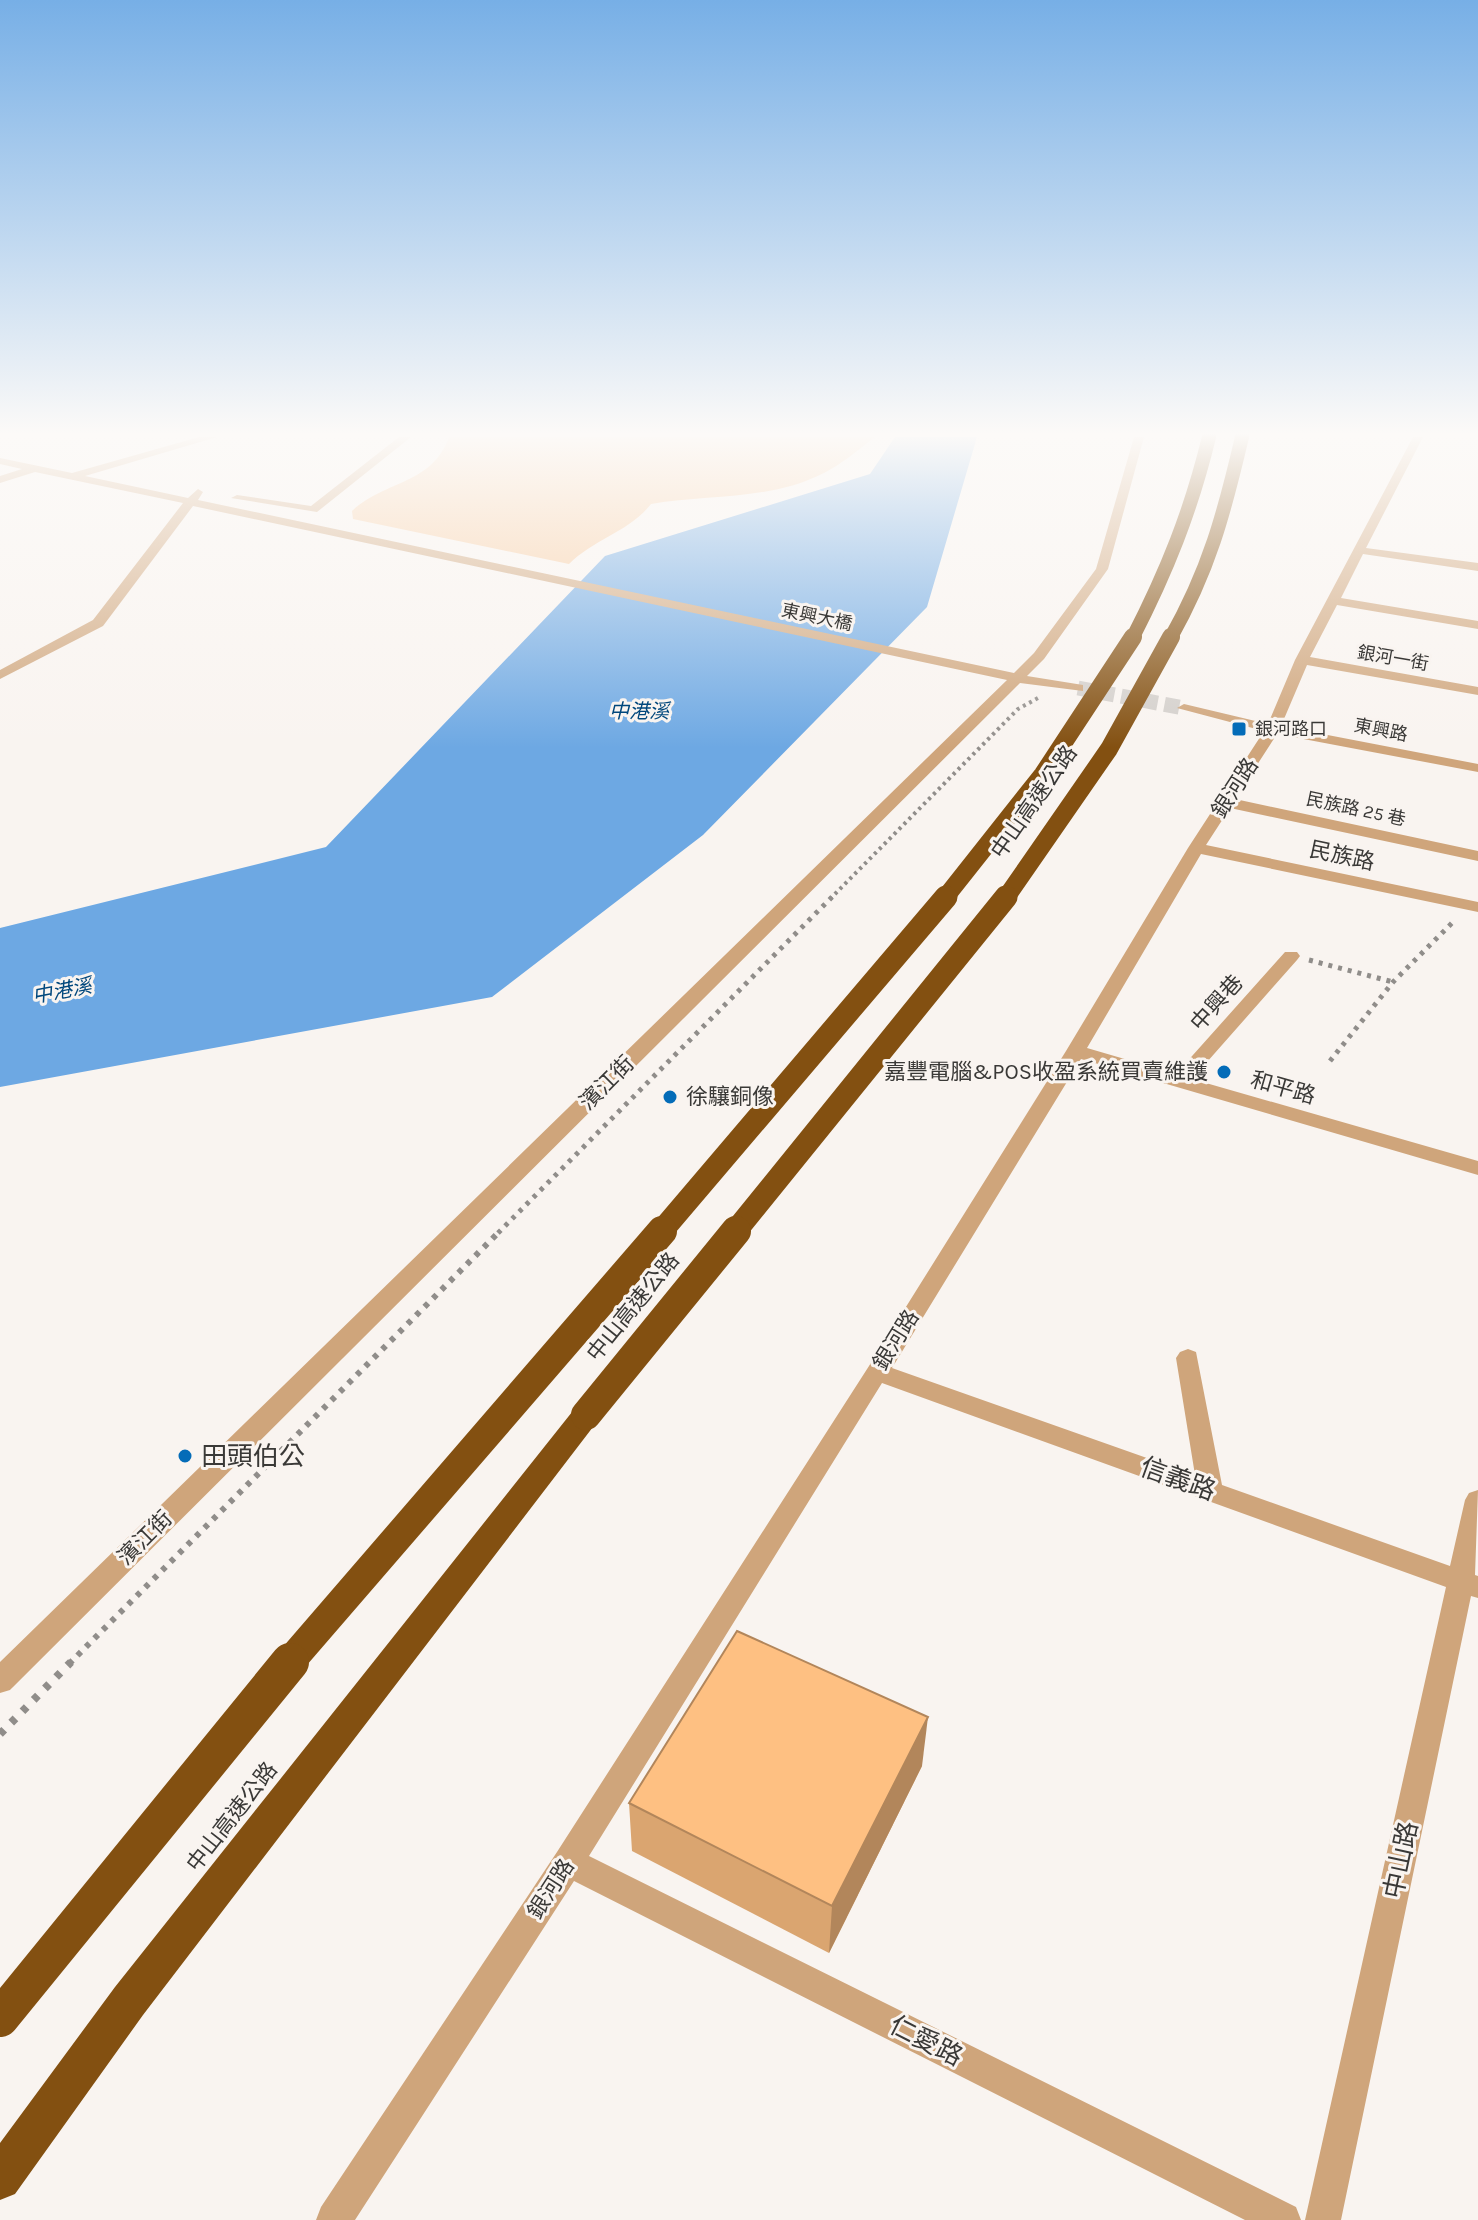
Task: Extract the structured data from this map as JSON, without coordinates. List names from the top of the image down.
{
  "streets": {
    "highway": ["中山高速公路"],
    "street": [
      "東興大橋",
      "銀河一街",
      "東興路",
      "銀河路",
      "民族路 25 巷",
      "民族路",
      "中興巷",
      "濱江街",
      "和平路",
      "信義路",
      "中山路",
      "仁愛路"
    ]
  },
  "crossings": [
    ["東興大橋", "濱江街"],
    ["銀河一街", "銀河路"],
    ["東興路", "銀河路"],
    ["銀河路", "民族路 25 巷"],
    ["銀河路", "民族路"],
    ["銀河路", "和平路"],
    ["銀河路", "信義路"],
    ["銀河路", "仁愛路"],
    ["中興巷", "和平路"],
    ["信義路", "中山路"]
  ],
  "water": ["中港溪"],
  "places": {
    "transit": ["銀河路口"],
    "other": ["嘉豐電腦&POS收盈系統買賣維護", "徐驤銅像", "田頭伯公"]
  }
}
